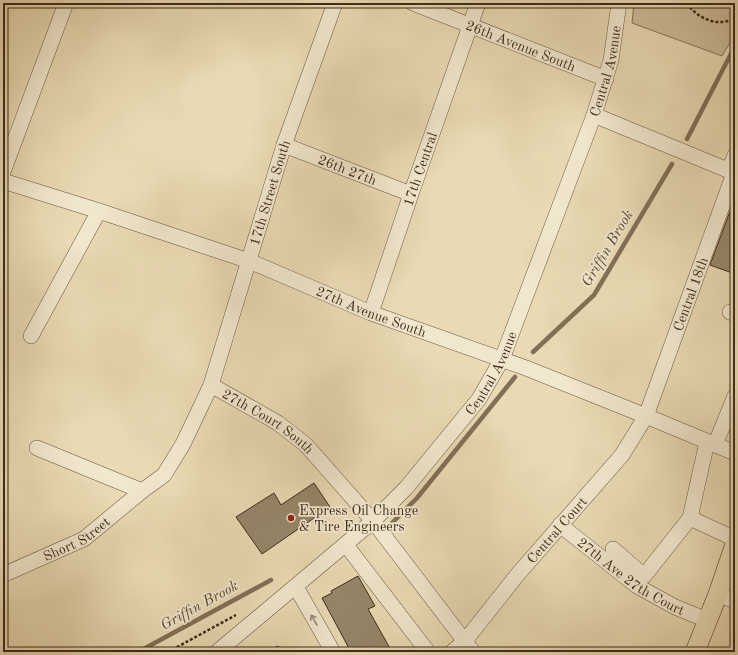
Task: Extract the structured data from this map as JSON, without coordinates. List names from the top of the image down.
{
  "streets": {
    "street": [
      "26th Avenue South",
      "Central Avenue",
      "26th 27th",
      "17th Central",
      "17th Street South",
      "Central 18th",
      "27th Avenue South",
      "27th Court South",
      "Central Court",
      "Short Street",
      "27th Ave 27th Court"
    ]
  },
  "crossings": [
    ["26th Avenue South", "Central Avenue"],
    ["26th Avenue South", "17th Central"],
    ["Central Avenue", "27th Avenue South"],
    ["Central Avenue", "27th Court South"],
    ["26th 27th", "17th Central"],
    ["26th 27th", "17th Street South"],
    ["17th Central", "27th Avenue South"],
    ["17th Street South", "27th Avenue South"],
    ["17th Street South", "27th Court South"],
    ["Central 18th", "27th Avenue South"],
    ["Central 18th", "Central Court"],
    ["27th Avenue South", "Central Court"],
    ["27th Court South", "Central Court"],
    ["27th Court South", "Short Street"],
    ["Central Court", "27th Ave 27th Court"]
  ],
  "water": ["Griffin Brook"],
  "places": ["Express Oil Change & Tire Engineers"]
}
